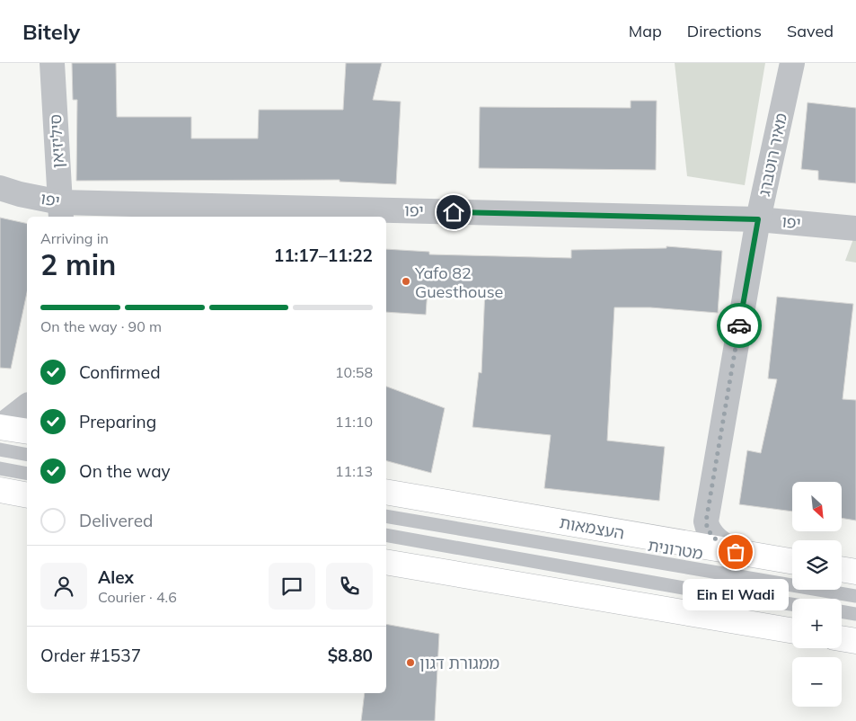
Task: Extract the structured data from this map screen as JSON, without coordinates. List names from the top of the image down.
{
  "streets": {
    "highway": ["העצמאות"],
    "street": ["סיליזיאן", "מאיר רוטברג", "יפו"],
    "lane": ["מטרונית"]
  },
  "crossings": [
    ["סיליזיאן", "יפו"],
    ["מאיר רוטברג", "יפו"],
    ["מאיר רוטברג", "העצמאות"]
  ],
  "places": ["Yafo 82 Guesthouse", "Ein El Wadi", "ממגורת דגון"],
  "north": "bottom right",
  "page": {
    "header": "Bitely",
    "nav": ["Map", "Directions", "Saved"],
    "heading": ["2 min", "Arriving in", "11:17–11:22"],
    "panel": [
      "Alex",
      "Courier · 4.6",
      "Order #1537",
      "$8.80"
    ],
    "bar": "On the way · 90 m",
    "list": [
      ["Confirmed", "10:58"],
      ["Preparing", "11:10"],
      ["On the way", "11:13"],
      "Delivered"
    ],
    "map_buttons": ["+", "−"],
    "bubble": "Ein El Wadi"
  }
}
